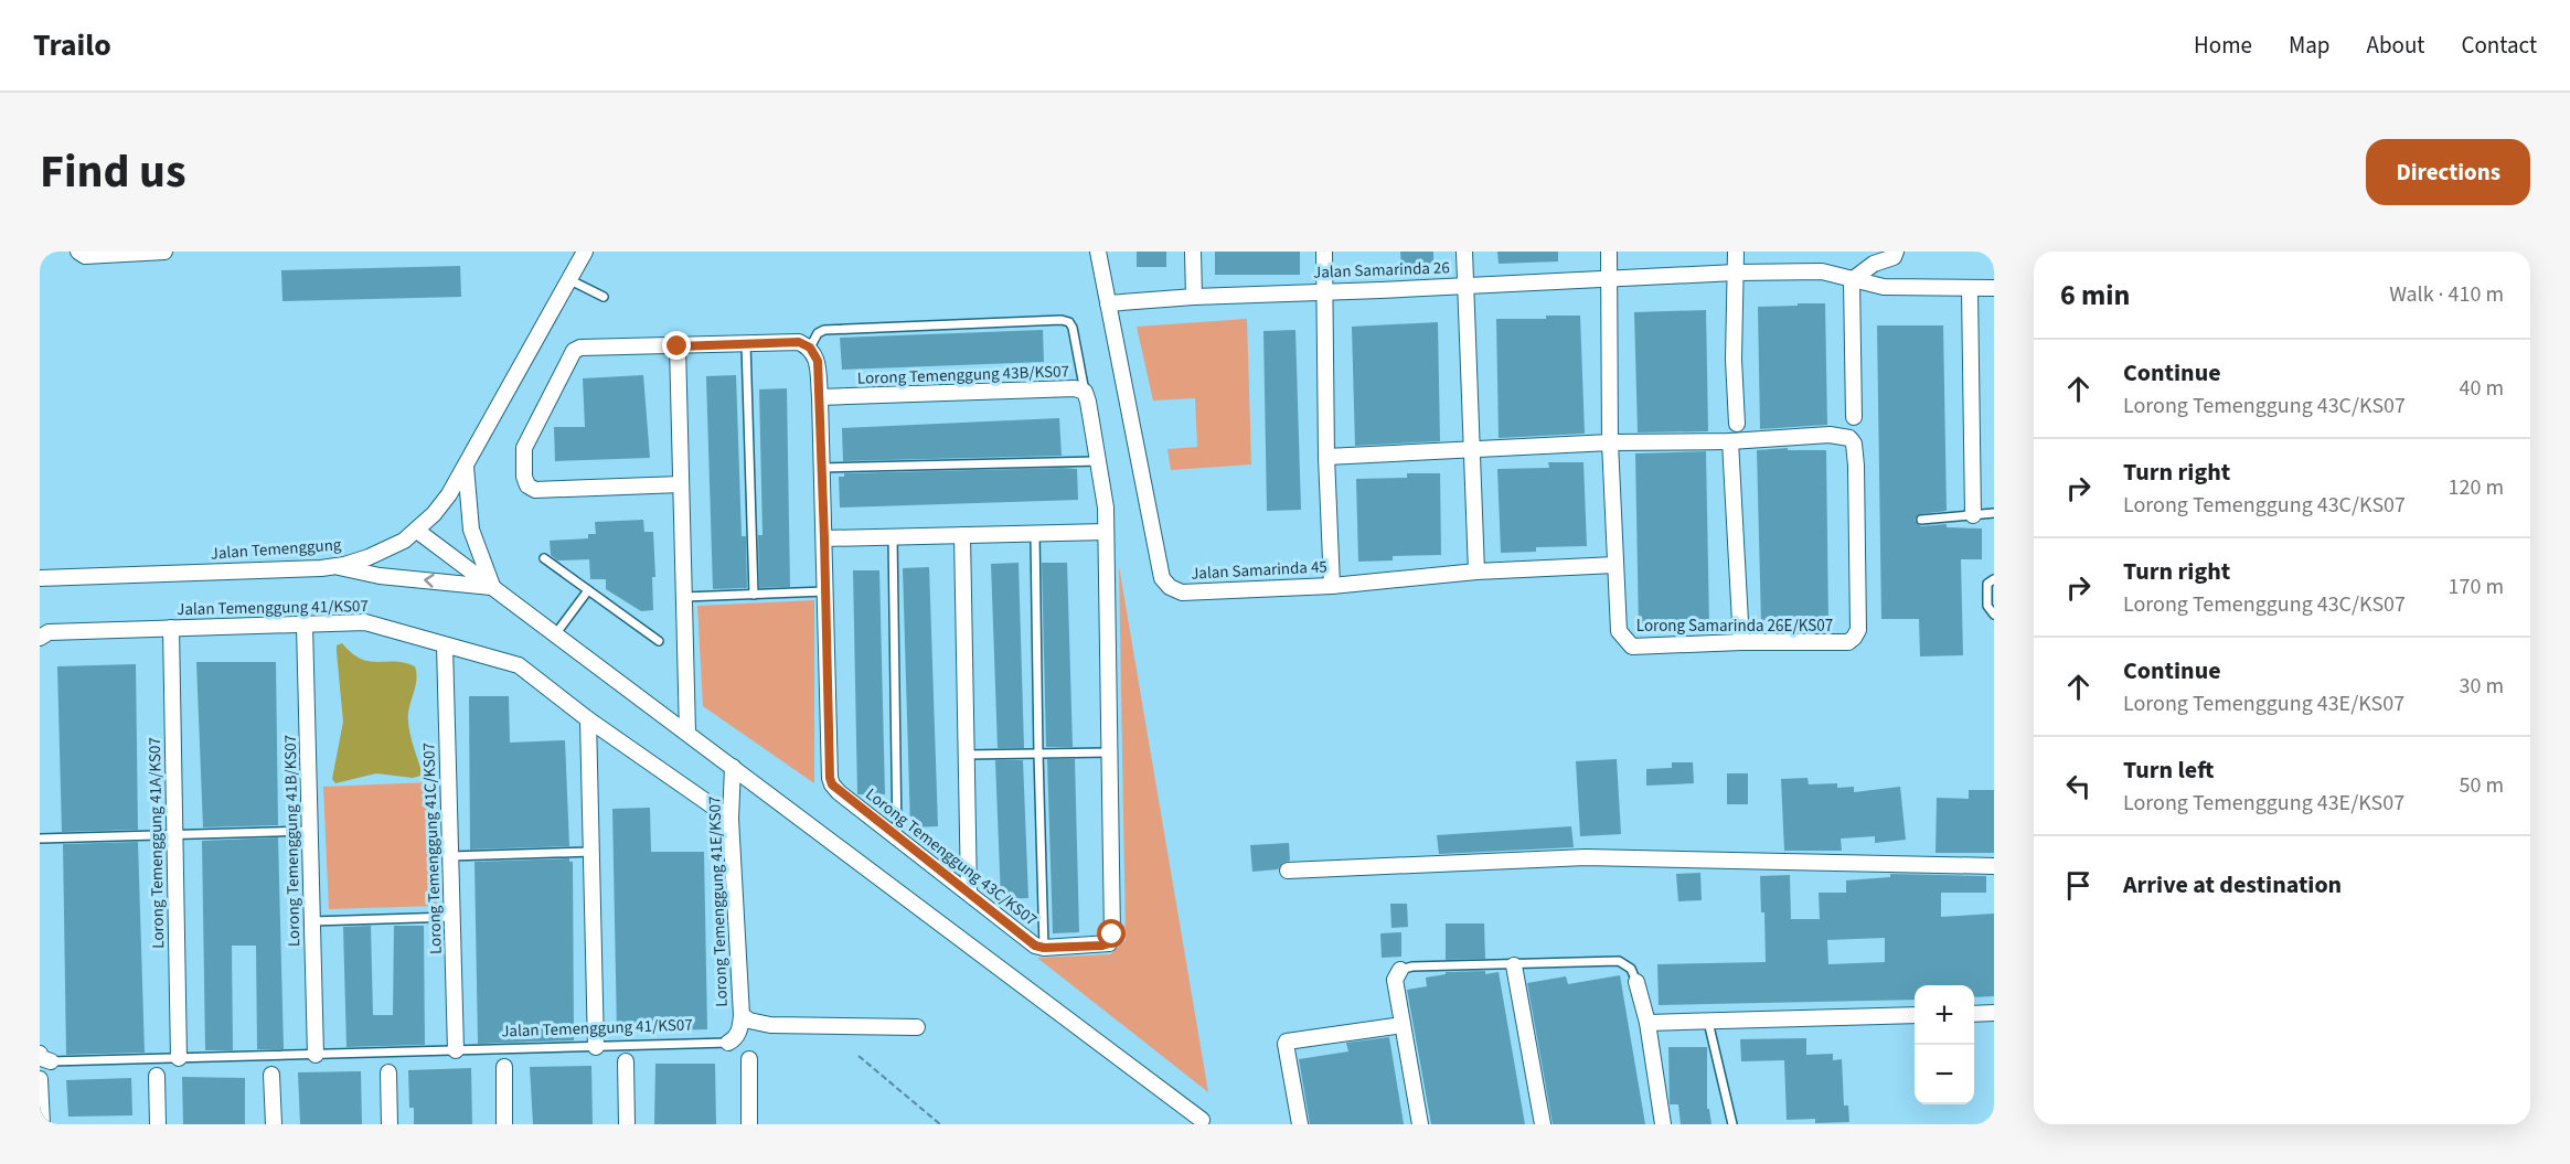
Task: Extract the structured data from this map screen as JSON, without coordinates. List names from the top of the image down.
{
  "streets": {
    "street": [
      "Jalan Samarinda 26",
      "Lorong Temenggung 43B/KS07",
      "Jalan Temenggung",
      "Jalan Samarinda 45",
      "Jalan Temenggung 41/KS07",
      "Lorong Samarinda 26E/KS07",
      "Lorong Temenggung 41B/KS07",
      "Lorong Temenggung 41A/KS07",
      "Lorong Temenggung 41C/KS07",
      "Lorong Temenggung 43C/KS07",
      "Lorong Temenggung 41E/KS07"
    ]
  },
  "crossings": [
    ["Jalan Samarinda 26", "Jalan Samarinda 45"],
    ["Jalan Samarinda 26", "Lorong Samarinda 26E/KS07"],
    ["Lorong Temenggung 43B/KS07", "Lorong Temenggung 43C/KS07"],
    ["Jalan Samarinda 45", "Lorong Samarinda 26E/KS07"],
    ["Jalan Temenggung 41/KS07", "Lorong Temenggung 41B/KS07"],
    ["Jalan Temenggung 41/KS07", "Lorong Temenggung 41A/KS07"],
    ["Jalan Temenggung 41/KS07", "Lorong Temenggung 41C/KS07"],
    ["Jalan Temenggung 41/KS07", "Lorong Temenggung 41E/KS07"]
  ],
  "page": {
    "header": "Trailo",
    "nav": [
      "Home",
      "Map",
      "About",
      "Contact"
    ],
    "title": "Find us",
    "buttons": "Directions",
    "heading": ["6 min", "Walk · 410 m"],
    "list": [
      ["Continue", "Lorong Temenggung 43C/KS07", "40 m"],
      ["Turn right", "Lorong Temenggung 43C/KS07", "120 m"],
      ["Turn right", "Lorong Temenggung 43C/KS07", "170 m"],
      ["Continue", "Lorong Temenggung 43E/KS07", "30 m"],
      ["Turn left", "Lorong Temenggung 43E/KS07", "50 m"],
      "Arrive at destination"
    ],
    "map_buttons": ["+", "−"]
  }
}
